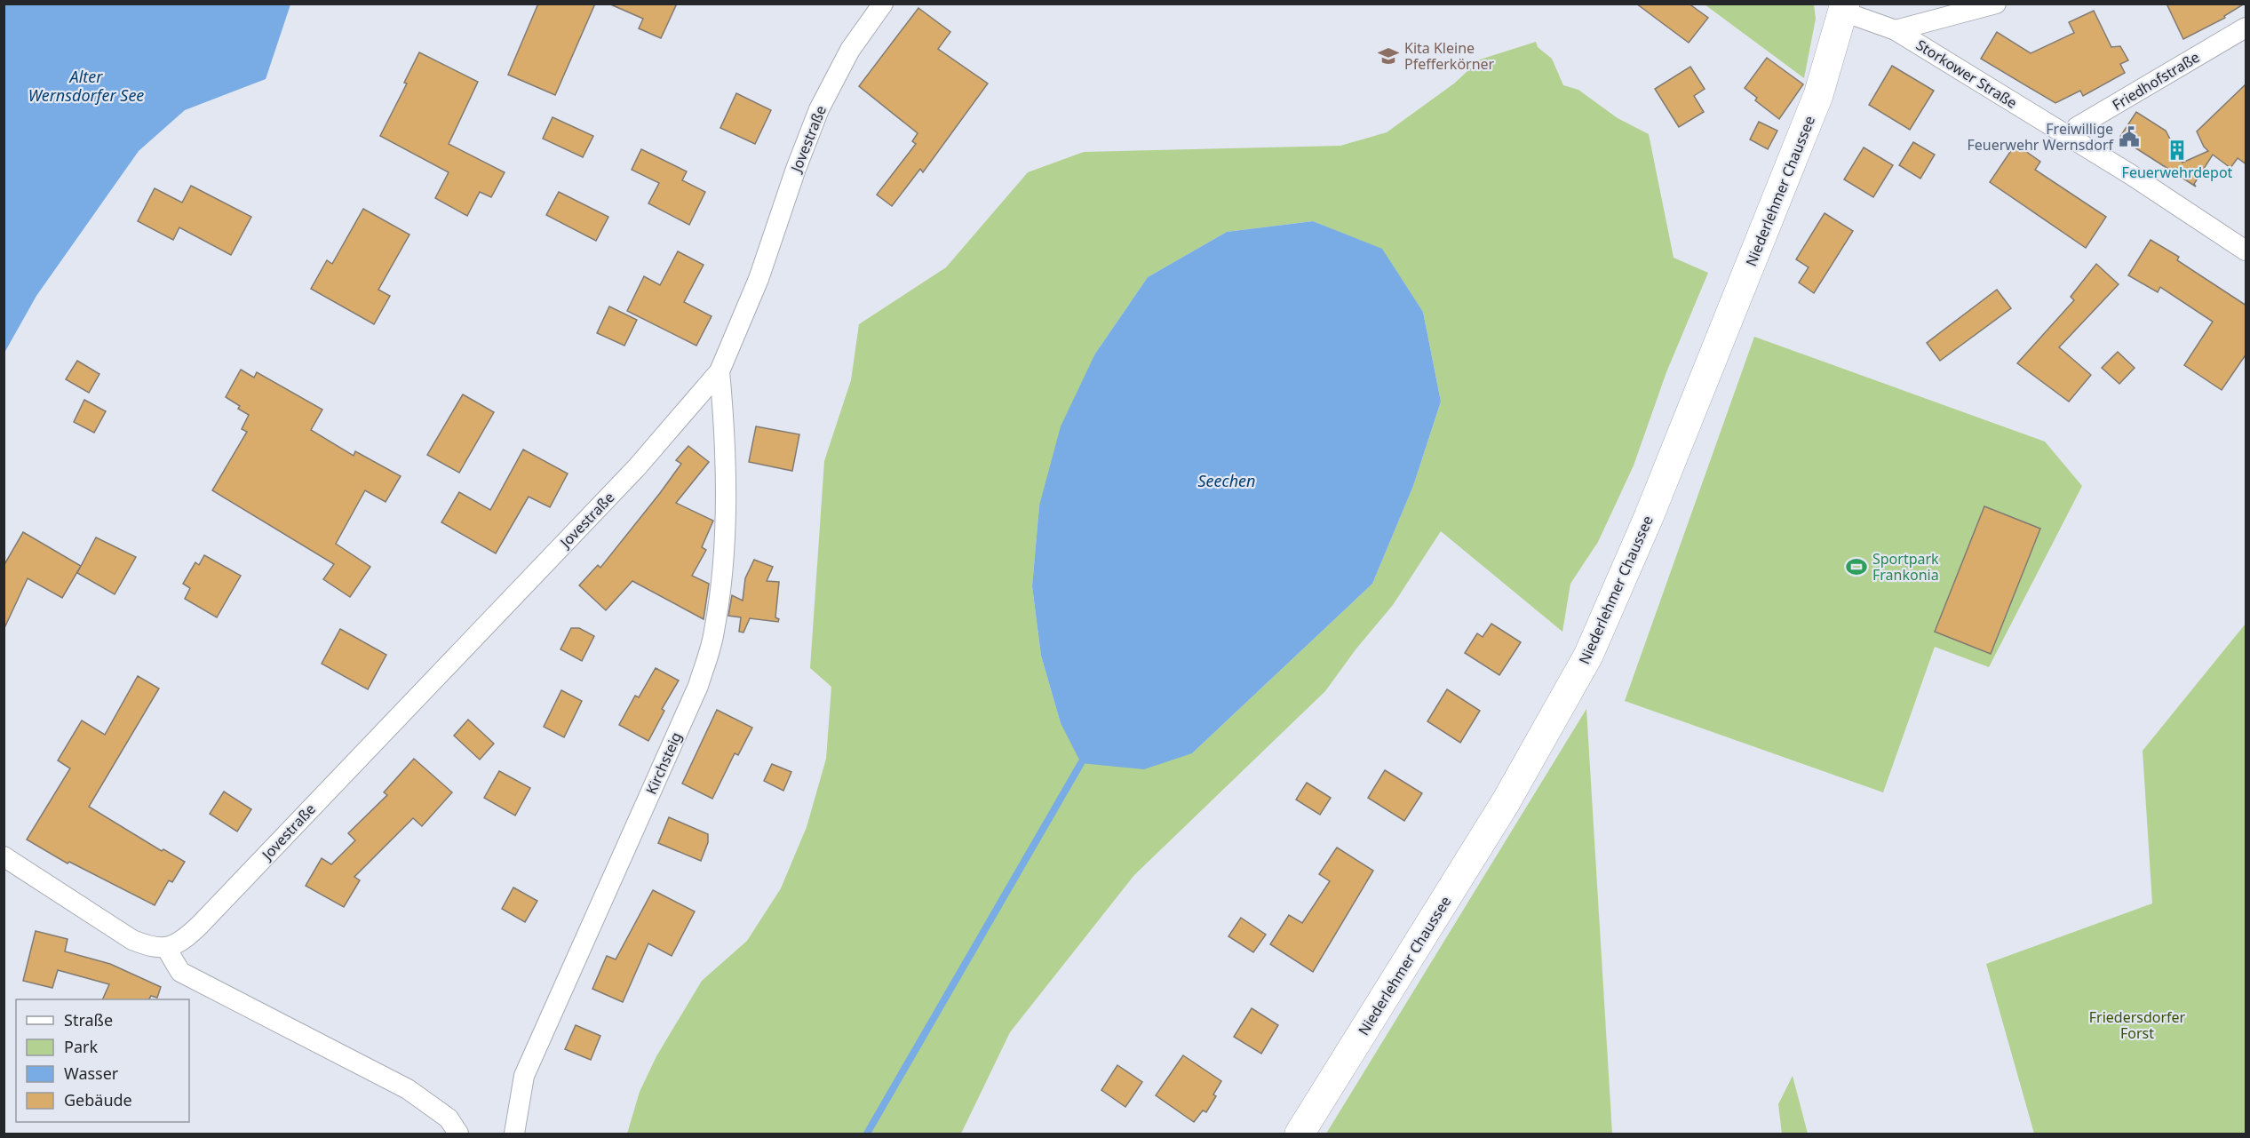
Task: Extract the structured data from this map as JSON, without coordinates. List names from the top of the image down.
{
  "streets": {
    "main road": ["Niederlehmer Chaussee"],
    "street": [
      "Storkower Straße",
      "Friedhofstraße",
      "Jovestraße",
      "Kirchsteig"
    ]
  },
  "crossings": [
    ["Storkower Straße", "Friedhofstraße"],
    ["Storkower Straße", "Niederlehmer Chaussee"],
    ["Jovestraße", "Kirchsteig"]
  ],
  "water": ["Alter Wernsdorfer See", "Seechen"],
  "parks": ["Friedersdorfer Forst"],
  "places": {
    "school or university": ["Kita Kleine Pfefferkörner"],
    "public building": ["Freiwillige Feuerwehr Wernsdorf"],
    "building": ["Feuerwehrdepot"],
    "sports": ["Sportpark Frankonia"]
  },
  "legend": [
    "Straße",
    "Park",
    "Wasser",
    "Gebäude"
  ]
}
